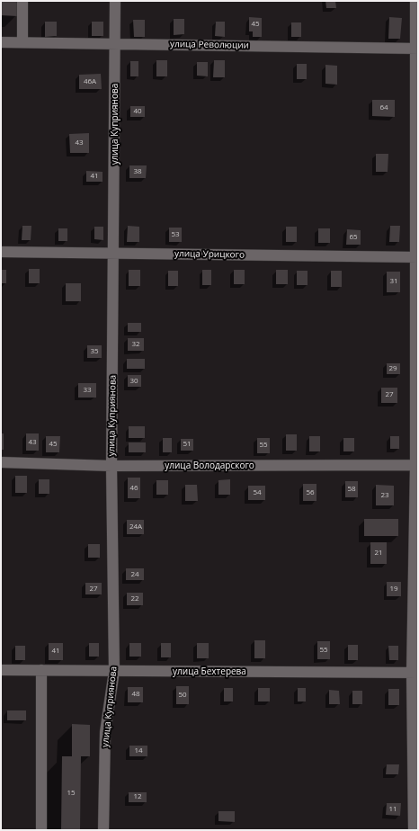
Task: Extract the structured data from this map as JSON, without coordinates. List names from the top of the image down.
{
  "streets": {
    "street": [
      "улица Революции",
      "улица Куприянова",
      "улица Урицкого",
      "улица Володарского",
      "улица Бехтерева"
    ]
  },
  "crossings": [
    ["улица Революции", "улица Куприянова"],
    ["улица Куприянова", "улица Урицкого"],
    ["улица Куприянова", "улица Володарского"],
    ["улица Куприянова", "улица Бехтерева"]
  ],
  "house_numbers": [
    "45",
    "46А",
    "64",
    "40",
    "43",
    "38",
    "41",
    "53",
    "65",
    "31",
    "32",
    "35",
    "29",
    "30",
    "33",
    "27",
    "43",
    "45",
    "51",
    "55",
    "46",
    "58",
    "54",
    "56",
    "23",
    "24А",
    "21",
    "24",
    "27",
    "19",
    "22",
    "55",
    "41",
    "48",
    "50",
    "14",
    "15",
    "12",
    "11"
  ]
}
